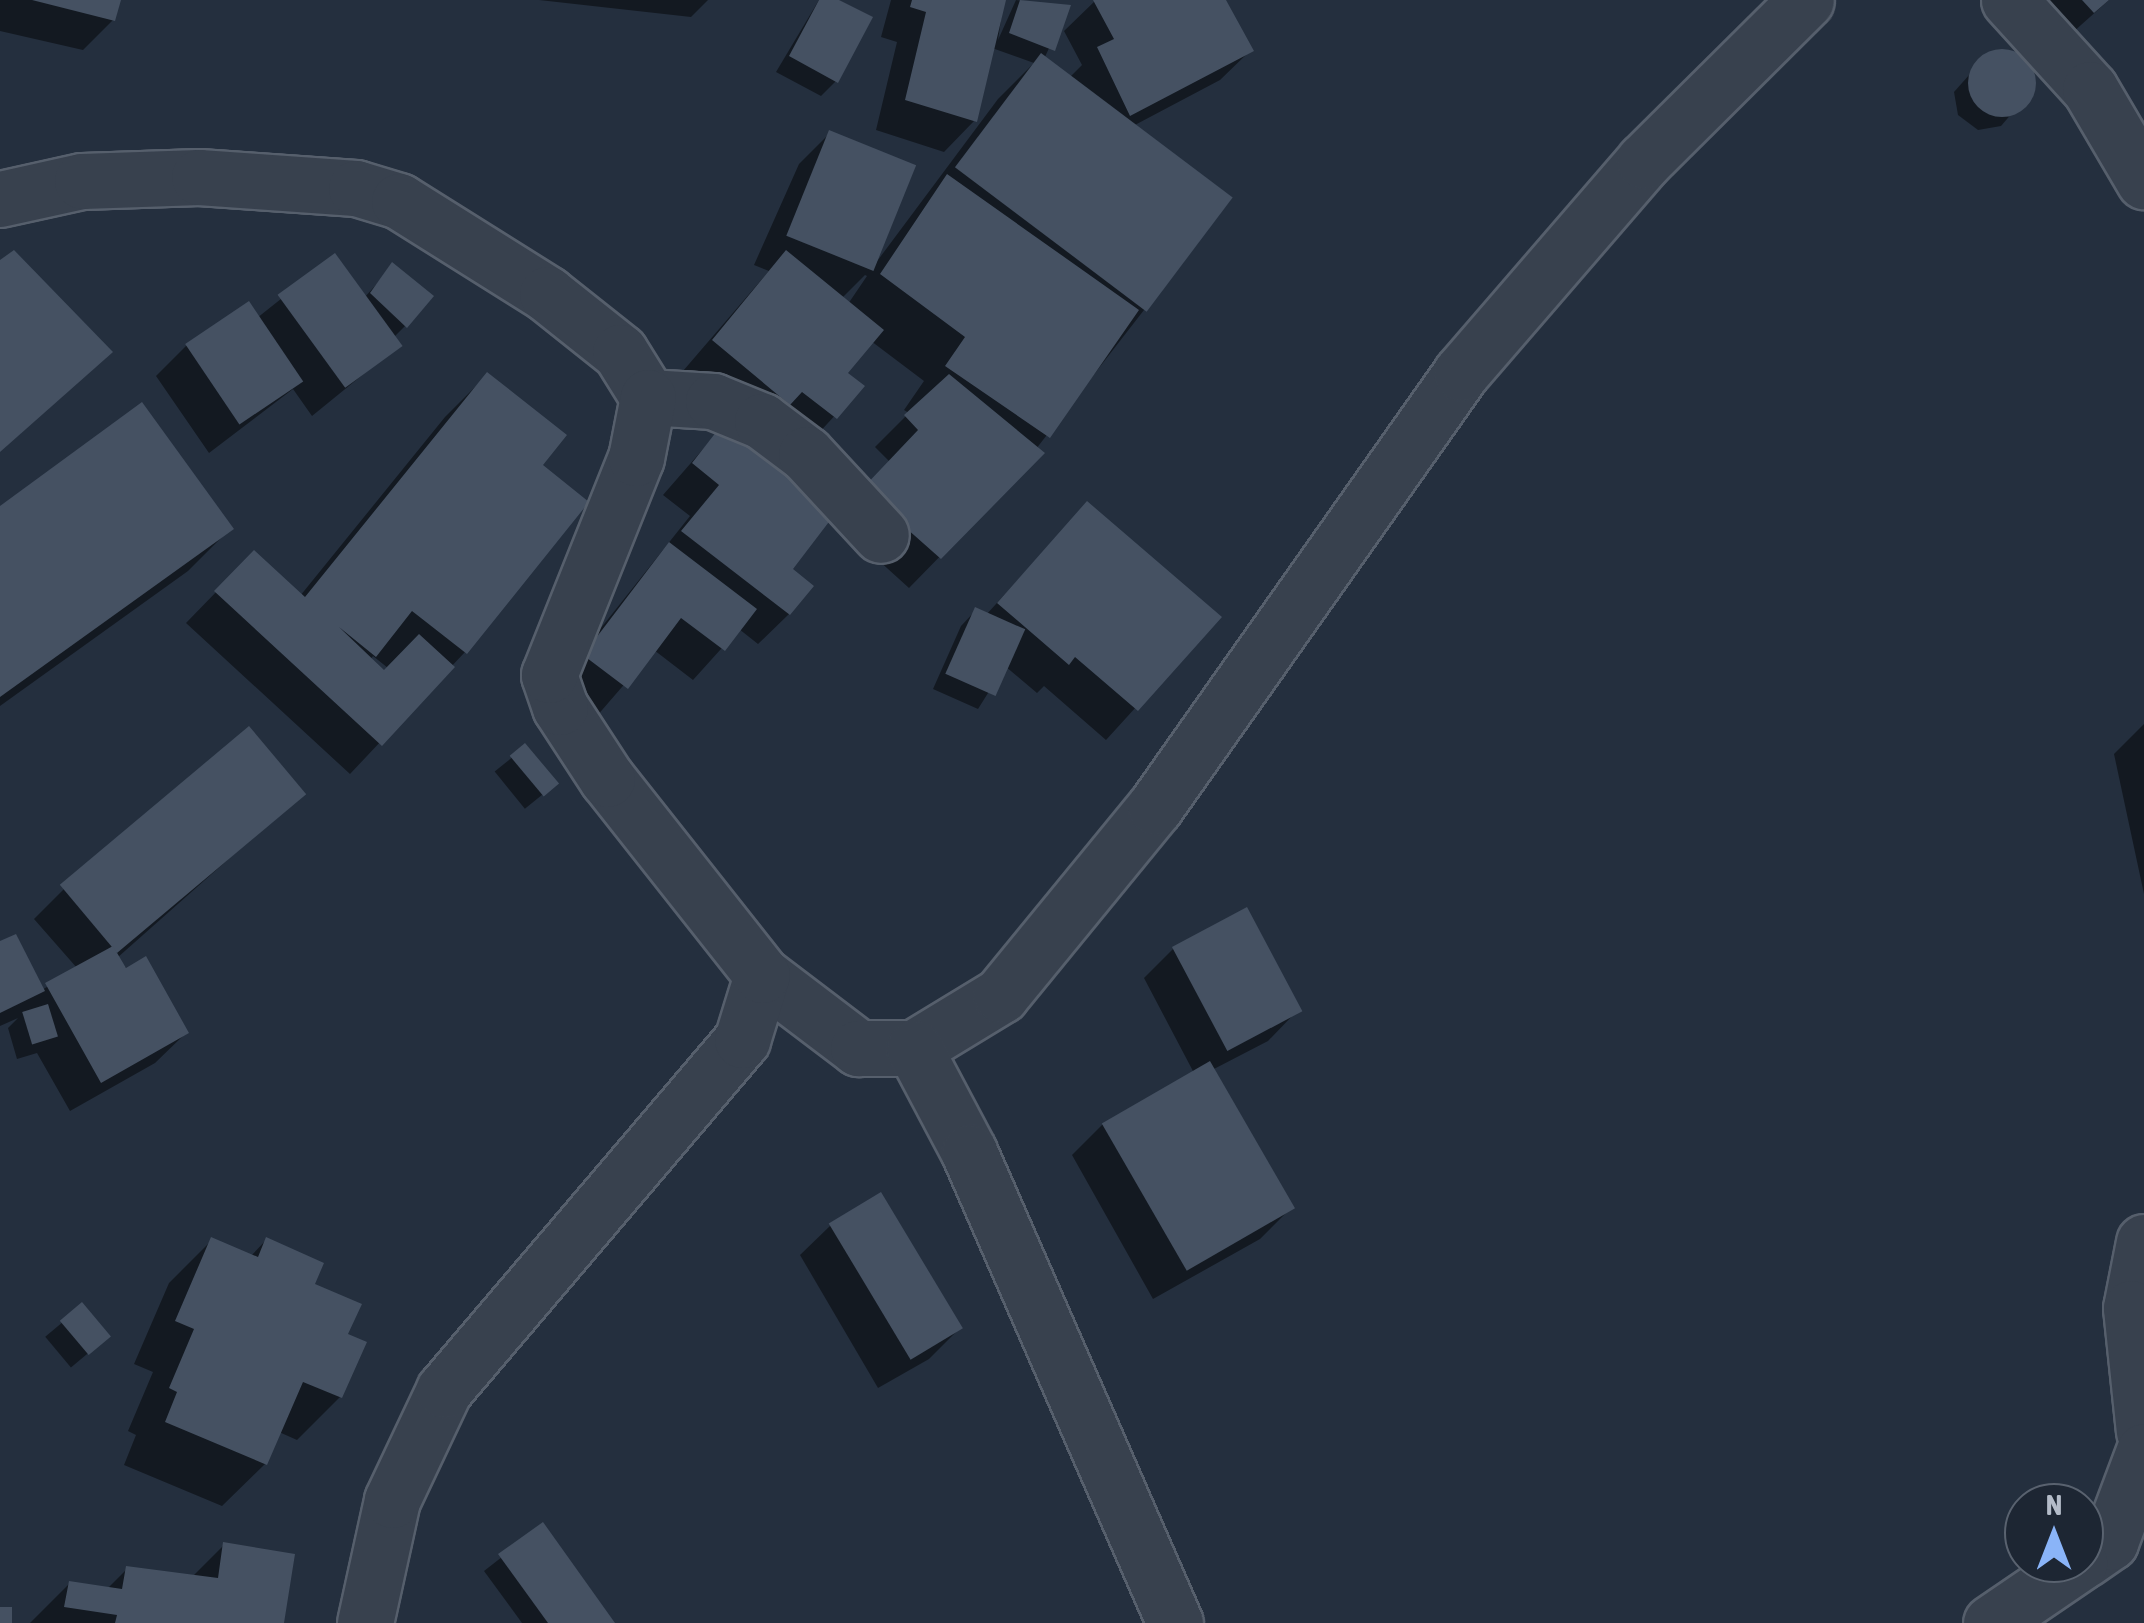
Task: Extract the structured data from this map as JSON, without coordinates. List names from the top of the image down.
{
  "north": "top"
}
